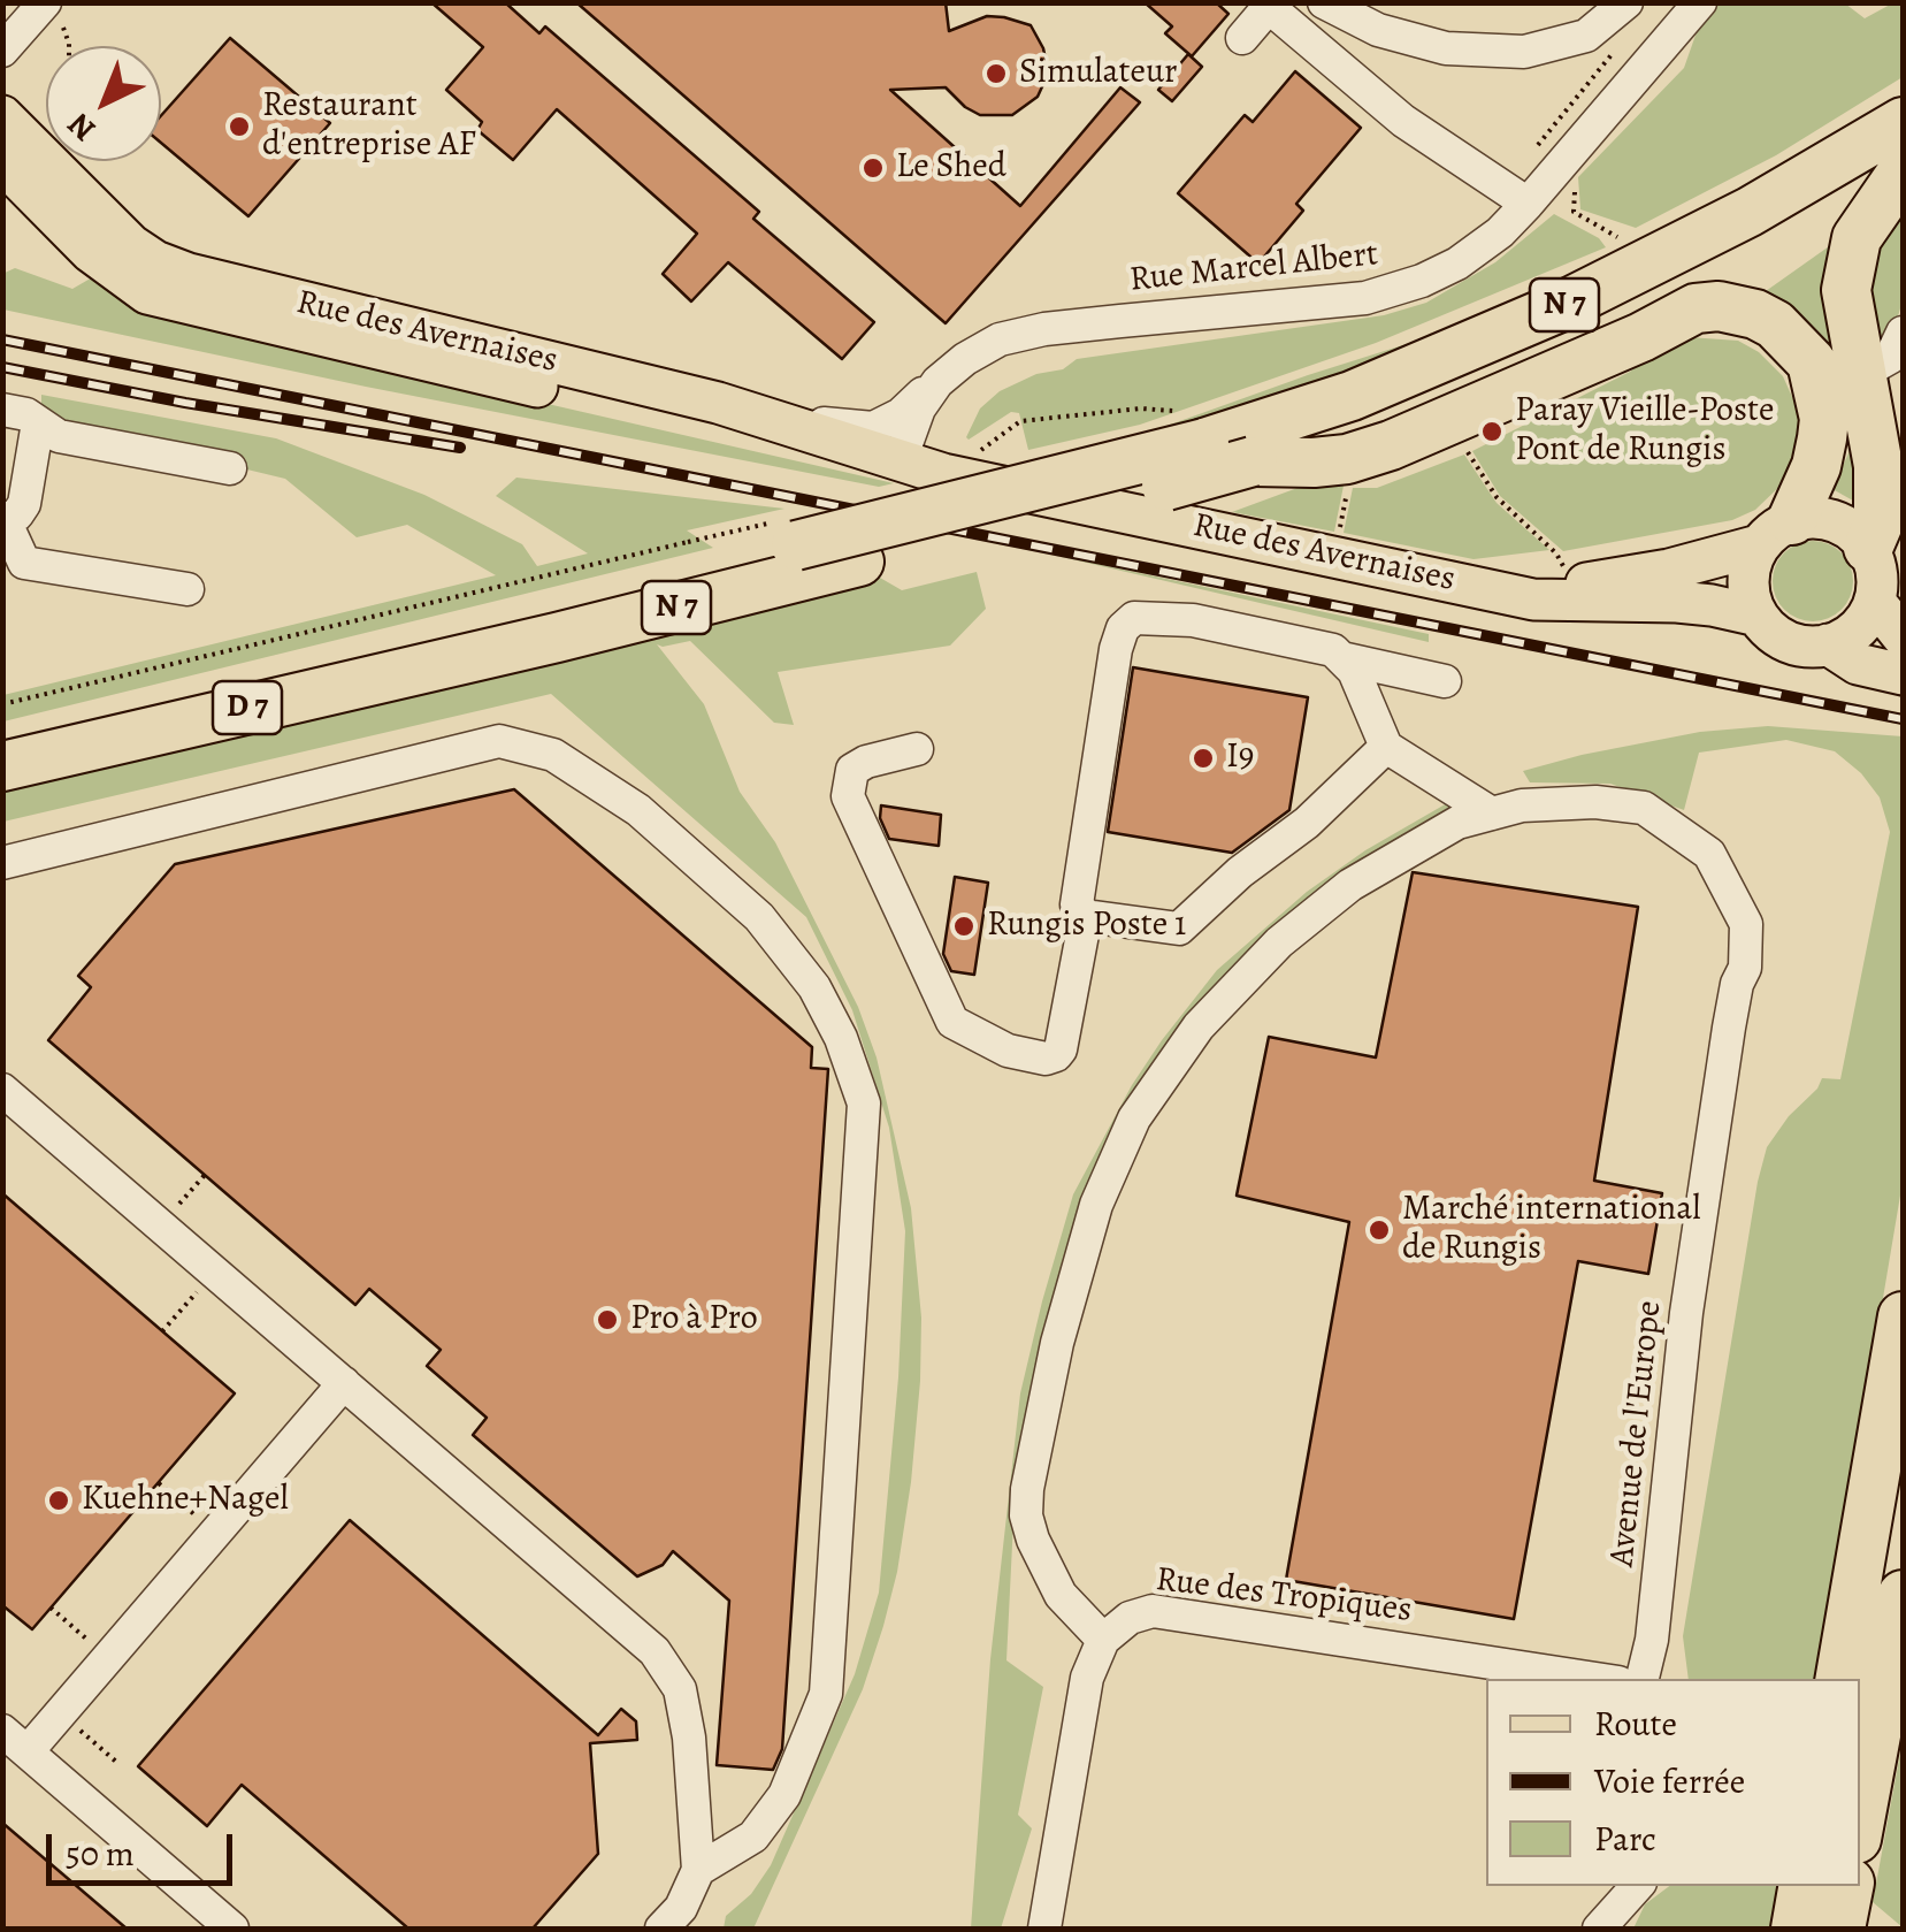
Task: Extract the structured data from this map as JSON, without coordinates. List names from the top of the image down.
{
  "streets": {
    "highway": ["N 7", "D 7"],
    "main road": ["Rue des Avernaises"],
    "street": ["Rue Marcel Albert", "Avenue de l'Europe", "Rue des Tropiques"]
  },
  "crossings": [
    ["Rue Marcel Albert", "Rue des Avernaises"],
    ["N 7", "D 7"],
    ["Avenue de l'Europe", "Rue des Tropiques"]
  ],
  "places": [
    "Simulateur",
    "Restaurant d'entreprise AF",
    "Le Shed",
    "Paray Vieille-Poste Pont de Rungis",
    "I9",
    "Rungis Poste 1",
    "Marché international de Rungis",
    "Pro à Pro",
    "Kuehne+Nagel"
  ],
  "legend": ["Route", "Voie ferrée", "Parc"],
  "scale_bar": "50 m",
  "north": "bottom left"
}
